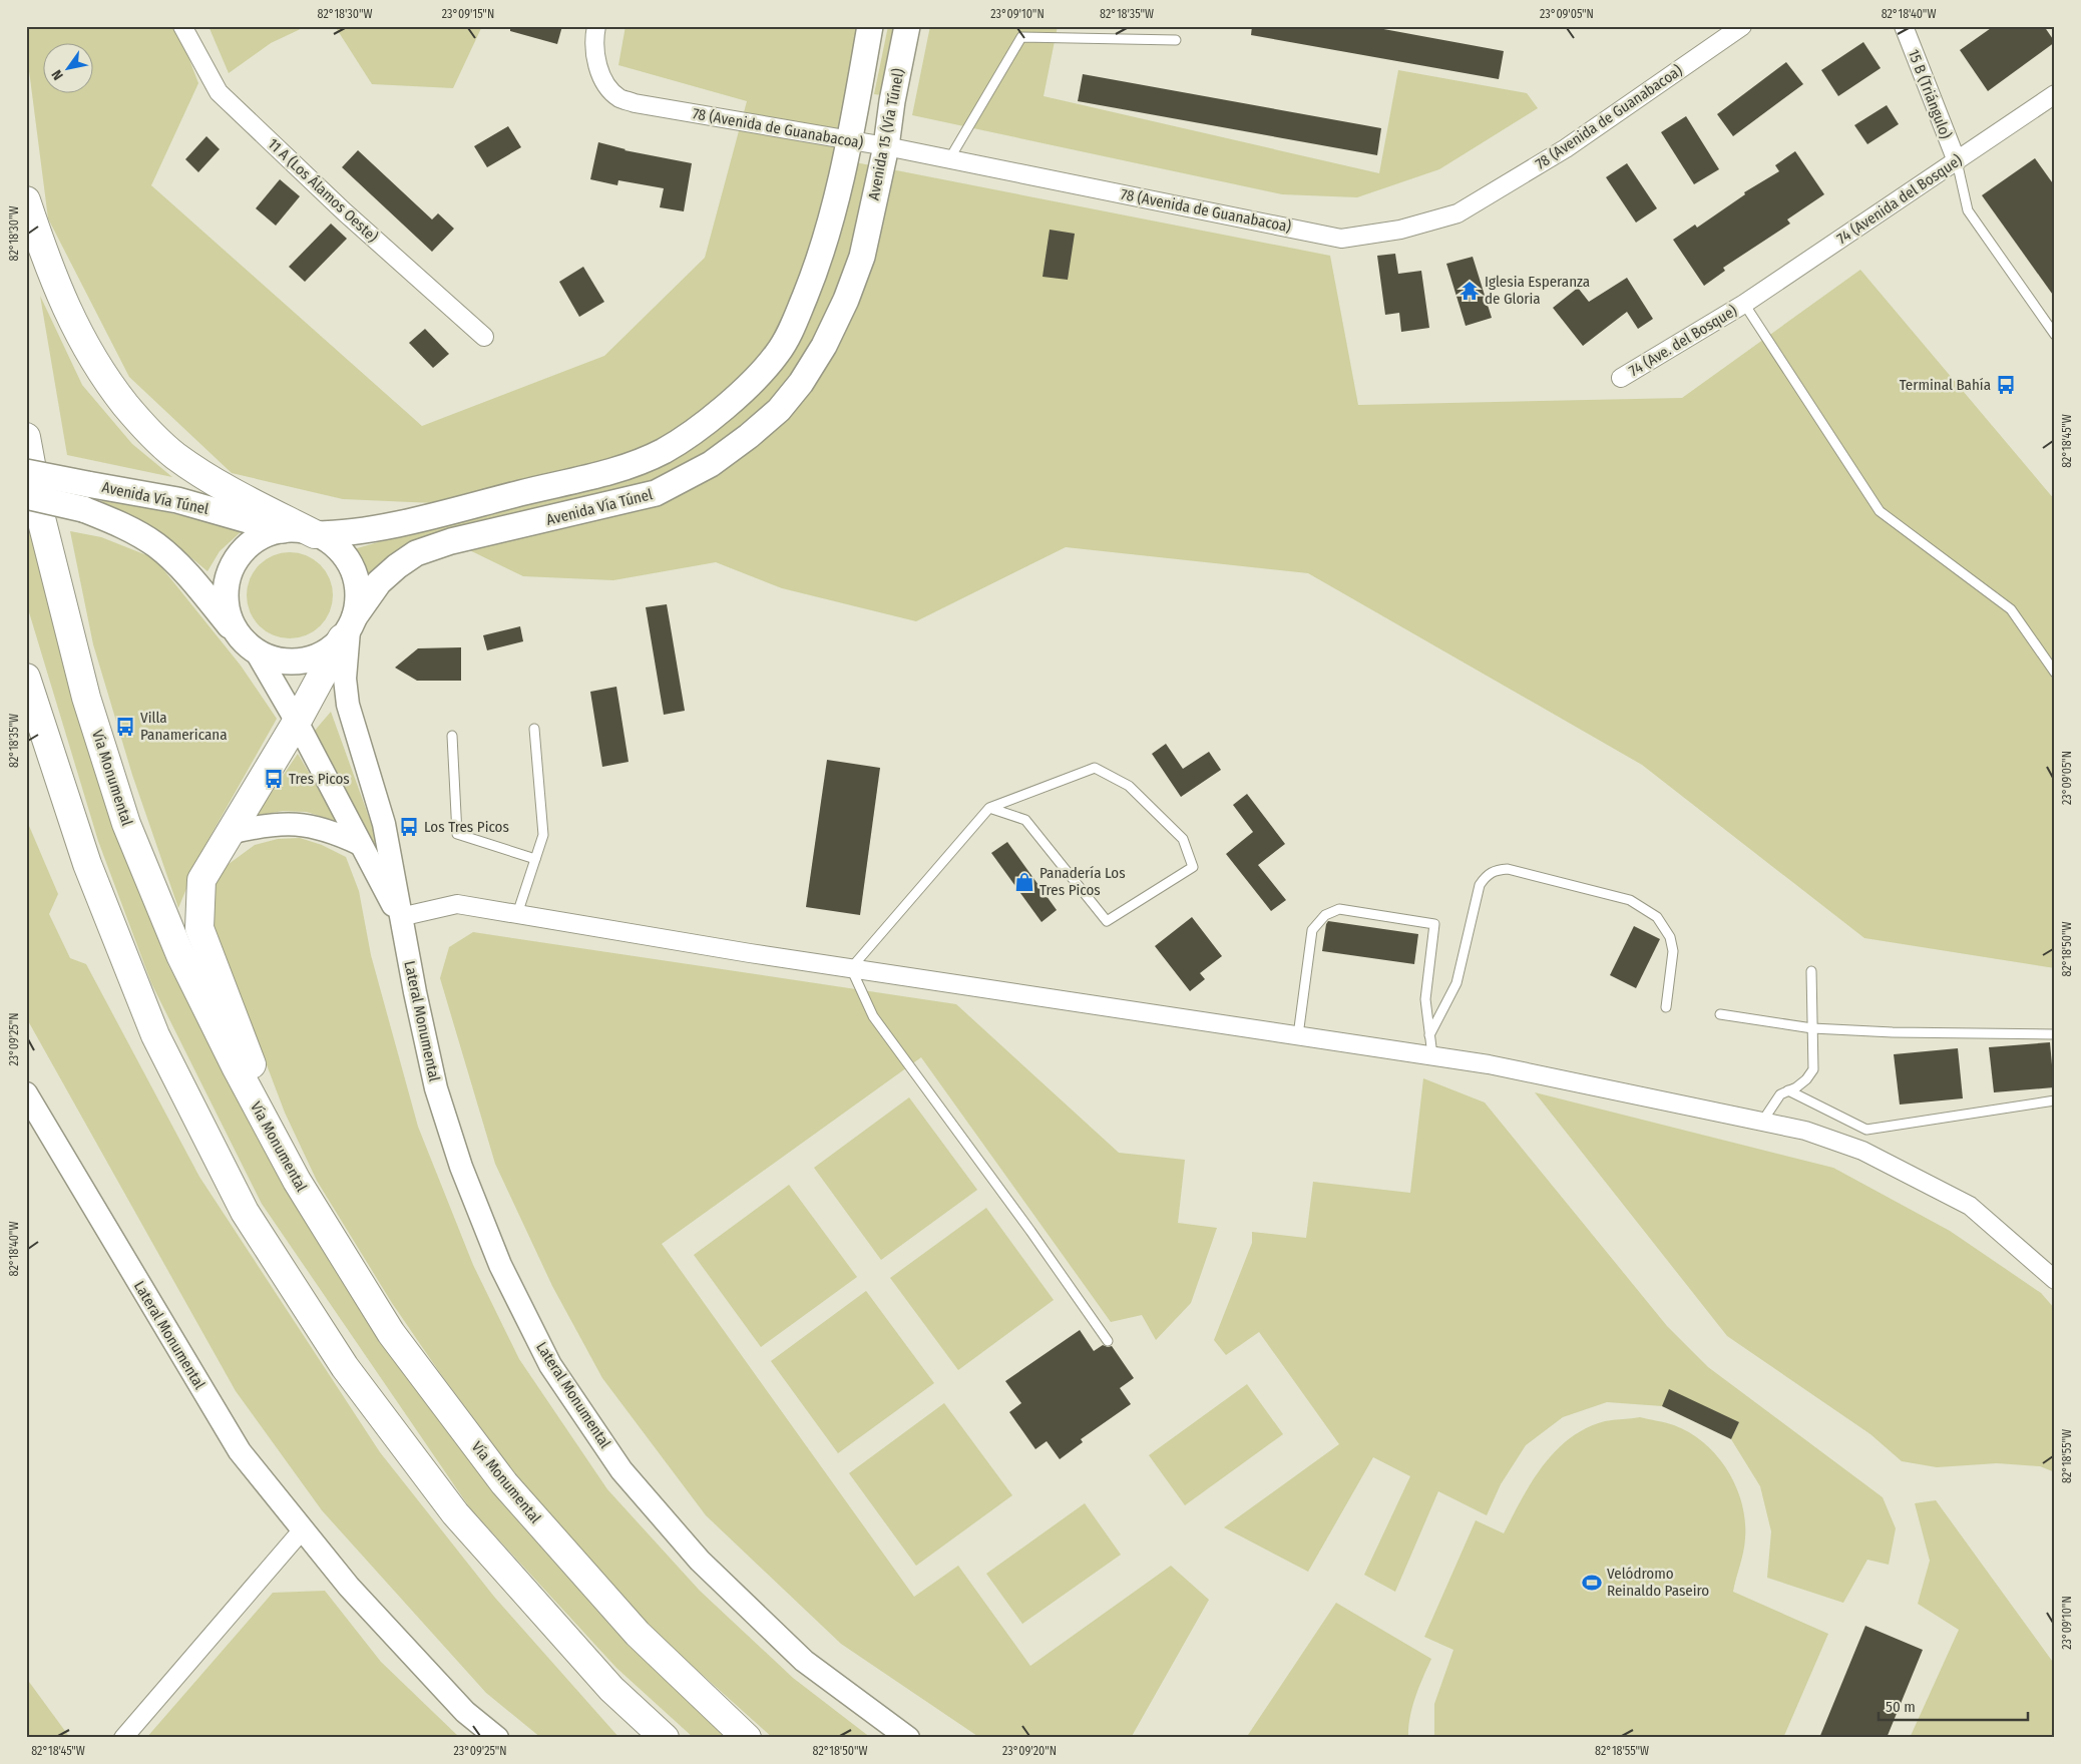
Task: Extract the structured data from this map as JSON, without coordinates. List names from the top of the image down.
{
  "streets": {
    "highway": ["Vía Monumental"],
    "main road": ["Avenida 15 (Vía Túnel)", "Avenida Vía Túnel"],
    "street": [
      "15 B (Triángulo)",
      "78 (Avenida de Guanabacoa)",
      "11 A (Los Álamos Oeste)",
      "74 (Avenida del Bosque)",
      "74 (Ave. del Bosque)",
      "Lateral Monumental"
    ]
  },
  "crossings": [
    ["15 B (Triángulo)", "74 (Avenida del Bosque)"],
    ["78 (Avenida de Guanabacoa)", "Avenida 15 (Vía Túnel)"],
    ["Avenida 15 (Vía Túnel)", "Avenida Vía Túnel"],
    ["74 (Avenida del Bosque)", "74 (Ave. del Bosque)"],
    ["Avenida Vía Túnel", "Lateral Monumental"]
  ],
  "places": {
    "temple": ["Iglesia Esperanza de Gloria"],
    "bus stop": [
      "Terminal Bahía",
      "Villa Panamericana",
      "Tres Picos",
      "Los Tres Picos"
    ],
    "shop": ["Panadería Los Tres Picos"],
    "sports": ["Velódromo Reinaldo Paseiro"]
  },
  "scale_bar": "50 m",
  "north": "bottom left",
  "coordinates": [
    "82°18'30\"W",
    "23°09'15\"N",
    "23°09'10\"N",
    "82°18'35\"W",
    "23°09'05\"N",
    "82°18'40\"W",
    "82°18'45\"W",
    "82°18'50\"W",
    "23°09'25\"N",
    "82°18'55\"W",
    "23°09'20\"N"
  ]
}
